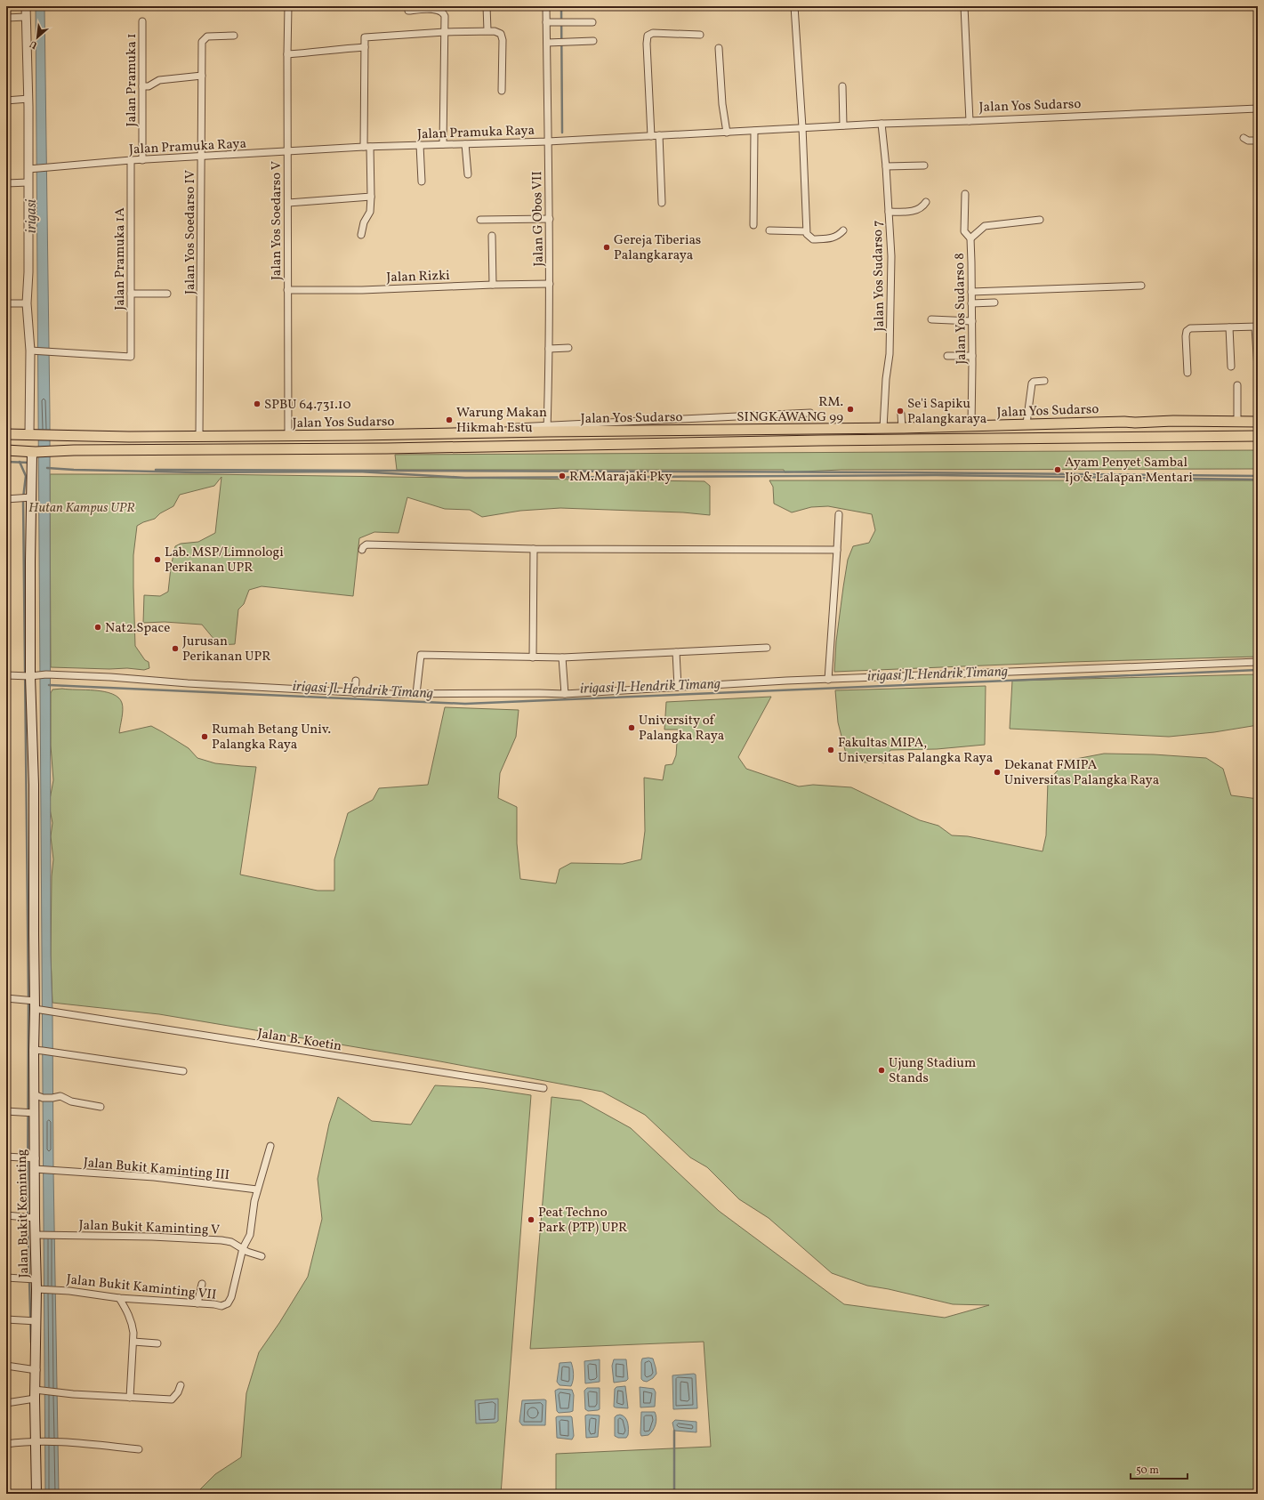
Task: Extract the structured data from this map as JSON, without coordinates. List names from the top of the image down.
{
  "streets": {
    "main road": ["Jalan Yos Sudarso", "Jalan Bukit Keminting"],
    "street": [
      "Jalan Pramuka 1",
      "Jalan Pramuka Raya",
      "Jalan G Obos VII",
      "Jalan Yos Soedarso V",
      "Jalan Yos Soedarso IV",
      "Jalan Pramuka 1A",
      "Jalan Rizki",
      "Jalan Yos Sudarso 7",
      "Jalan Yos Sudarso 8",
      "Jalan B. Koetin",
      "Jalan Bukit Kaminting III",
      "Jalan Bukit Kaminting V",
      "Jalan Bukit Kaminting VII"
    ]
  },
  "crossings": [
    ["Jalan Pramuka 1", "Jalan Pramuka Raya"],
    ["Jalan Yos Sudarso", "Jalan Pramuka Raya"],
    ["Jalan Yos Sudarso", "Jalan G Obos VII"],
    ["Jalan Yos Sudarso", "Jalan Yos Soedarso V"],
    ["Jalan Yos Sudarso", "Jalan Yos Soedarso IV"],
    ["Jalan Yos Sudarso", "Jalan Yos Sudarso 7"],
    ["Jalan Yos Sudarso", "Jalan Yos Sudarso 8"],
    ["Jalan Yos Sudarso", "Jalan Bukit Keminting"],
    ["Jalan Pramuka Raya", "Jalan G Obos VII"],
    ["Jalan Pramuka Raya", "Jalan Yos Soedarso V"],
    ["Jalan Pramuka Raya", "Jalan Yos Soedarso IV"],
    ["Jalan Pramuka Raya", "Jalan Pramuka 1A"],
    ["Jalan G Obos VII", "Jalan Rizki"],
    ["Jalan Yos Soedarso V", "Jalan Rizki"],
    ["Jalan B. Koetin", "Jalan Bukit Keminting"],
    ["Jalan Bukit Kaminting III", "Jalan Bukit Keminting"],
    ["Jalan Bukit Kaminting III", "Jalan Bukit Kaminting VII"],
    ["Jalan Bukit Keminting", "Jalan Bukit Kaminting V"],
    ["Jalan Bukit Keminting", "Jalan Bukit Kaminting VII"],
    ["Jalan Bukit Kaminting V", "Jalan Bukit Kaminting VII"]
  ],
  "water": ["irigasi", "irigasi Jl. Hendrik Timang"],
  "parks": ["Hutan Kampus UPR"],
  "places": [
    "Gereja Tiberias Palangkaraya",
    "SPBU 64.731.10",
    "RM. SINGKAWANG 99",
    "Se'i Sapiku Palangkaraya",
    "Warung Makan Hikmah Estu",
    "Ayam Penyet Sambal Ijo & Lalapan Mentari",
    "RM.Marajaki Pky",
    "Lab. MSP/Limnologi Perikanan UPR",
    "Nat2.Space",
    "Jurusan Perikanan UPR",
    "University of Palangka Raya",
    "Rumah Betang Univ. Palangka Raya",
    "Fakultas MIPA, Universitas Palangka Raya",
    "Dekanat FMIPA Universitas Palangka Raya",
    "Ujung Stadium Stands",
    "Peat Techno Park (PTP) UPR"
  ],
  "scale_bar": "50 m",
  "north": "bottom left"
}
